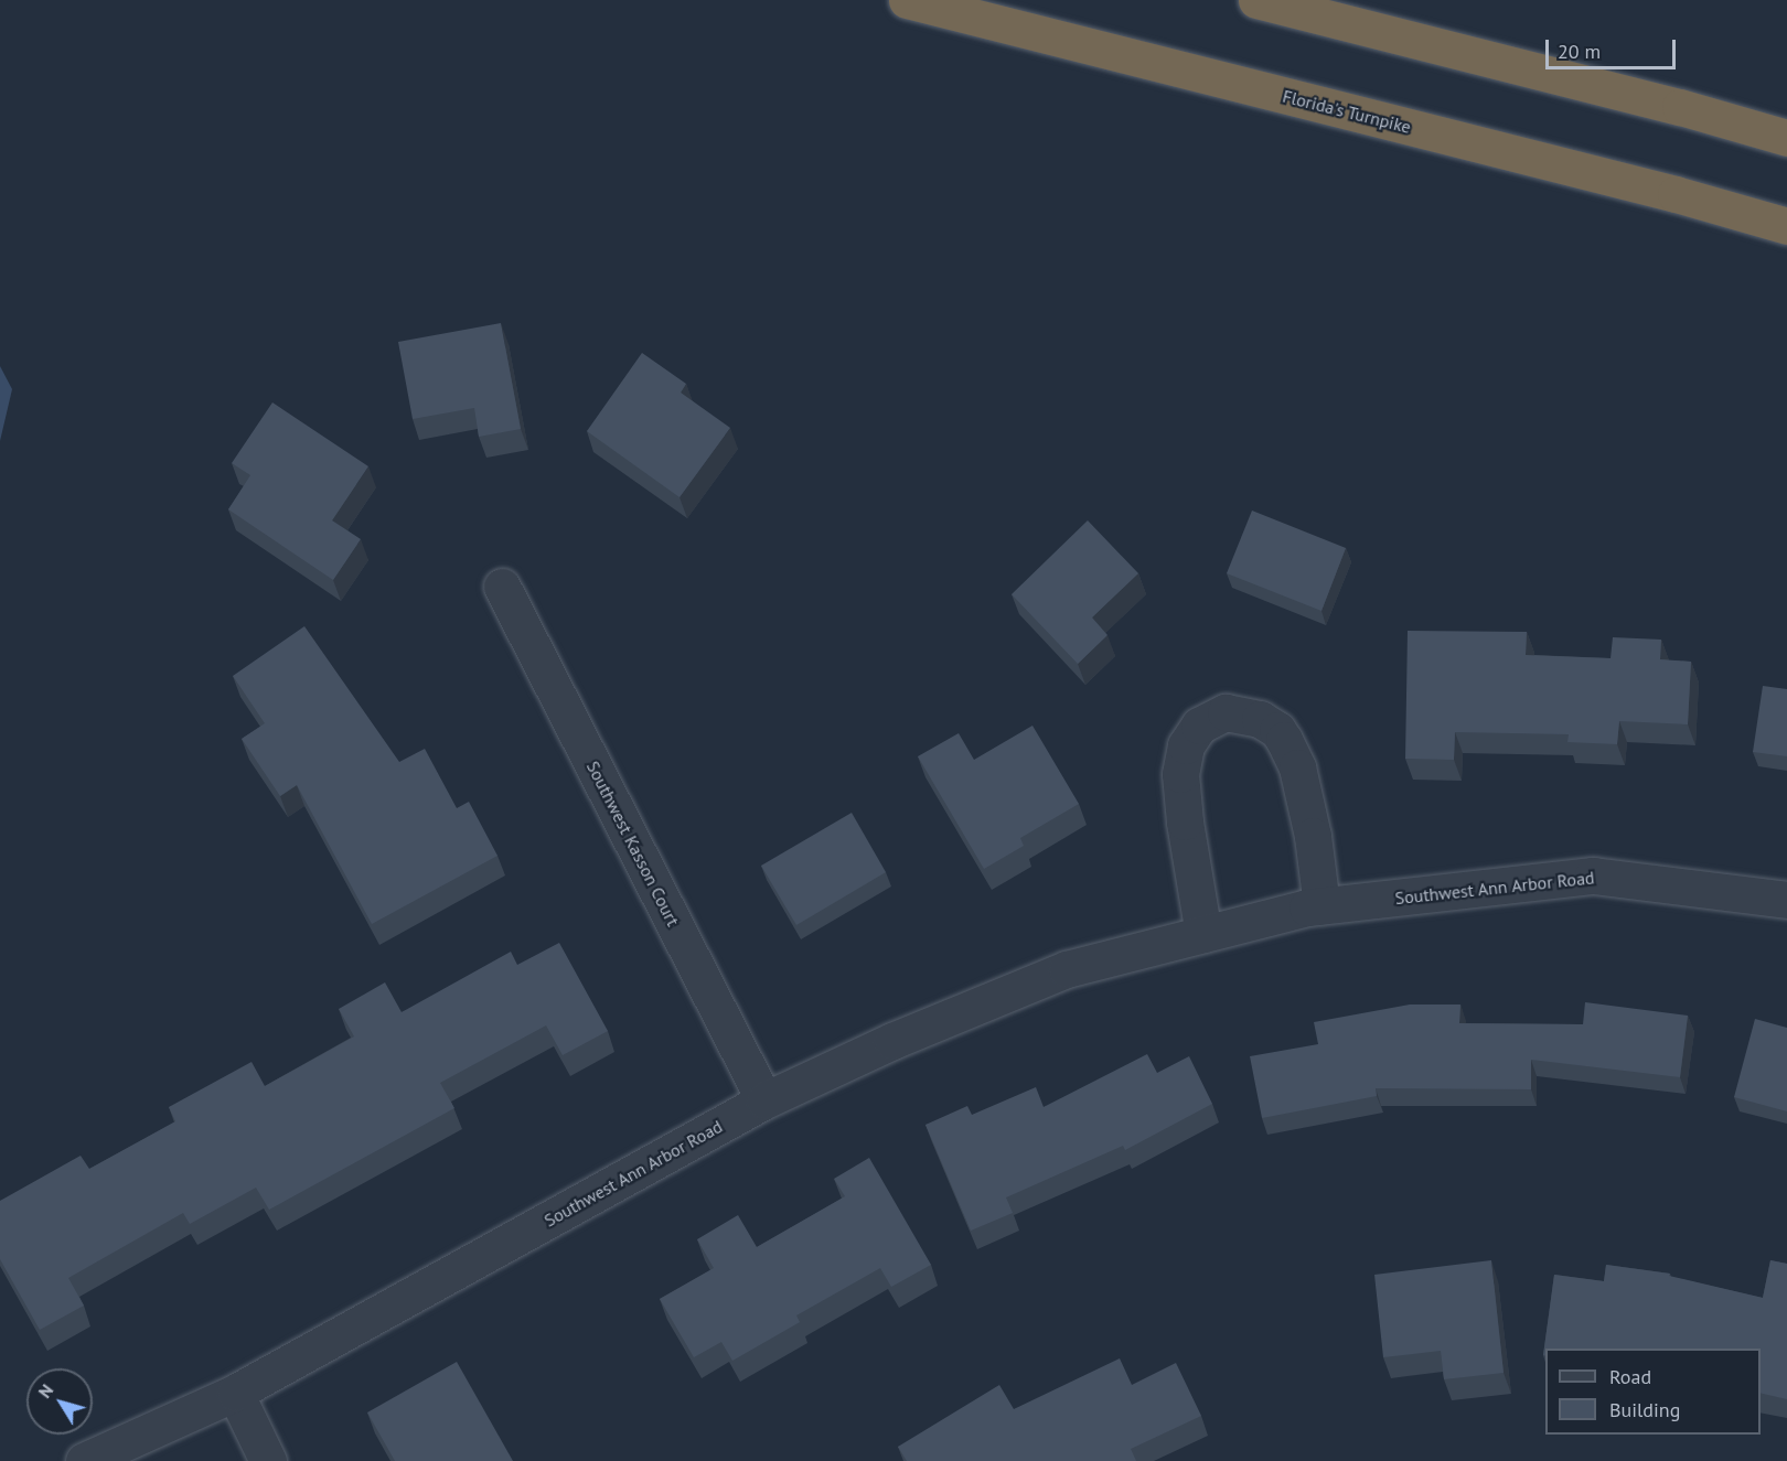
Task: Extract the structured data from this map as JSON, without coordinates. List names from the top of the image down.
{
  "streets": {
    "highway": ["Florida's Turnpike"],
    "street": ["Southwest Kasson Court", "Southwest Ann Arbor Road"]
  },
  "crossings": [
    ["Southwest Kasson Court", "Southwest Ann Arbor Road"]
  ],
  "legend": ["Road", "Building"],
  "scale_bar": "20 m",
  "north": "top left"
}
